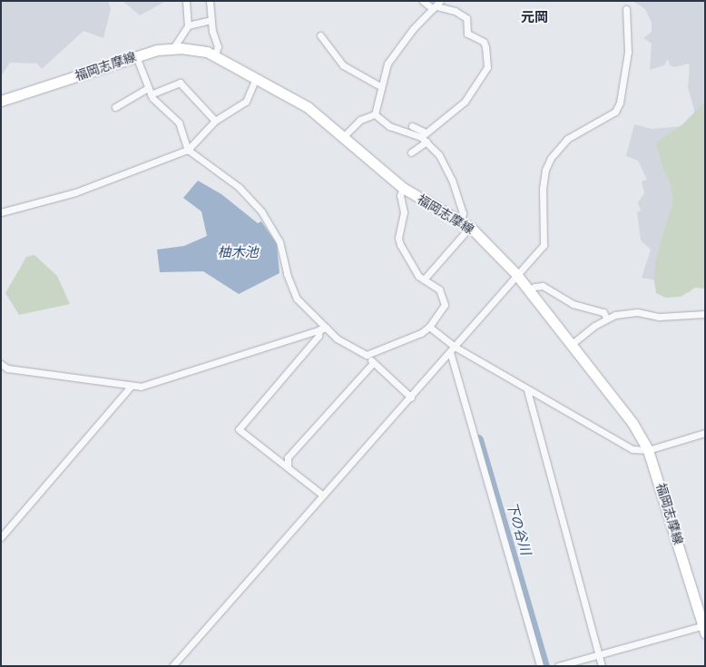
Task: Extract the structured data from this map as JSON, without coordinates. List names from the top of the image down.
{
  "streets": {
    "main road": ["福岡志摩線"]
  },
  "districts": ["元岡"],
  "water": ["柚木池", "下の谷川"]
}
